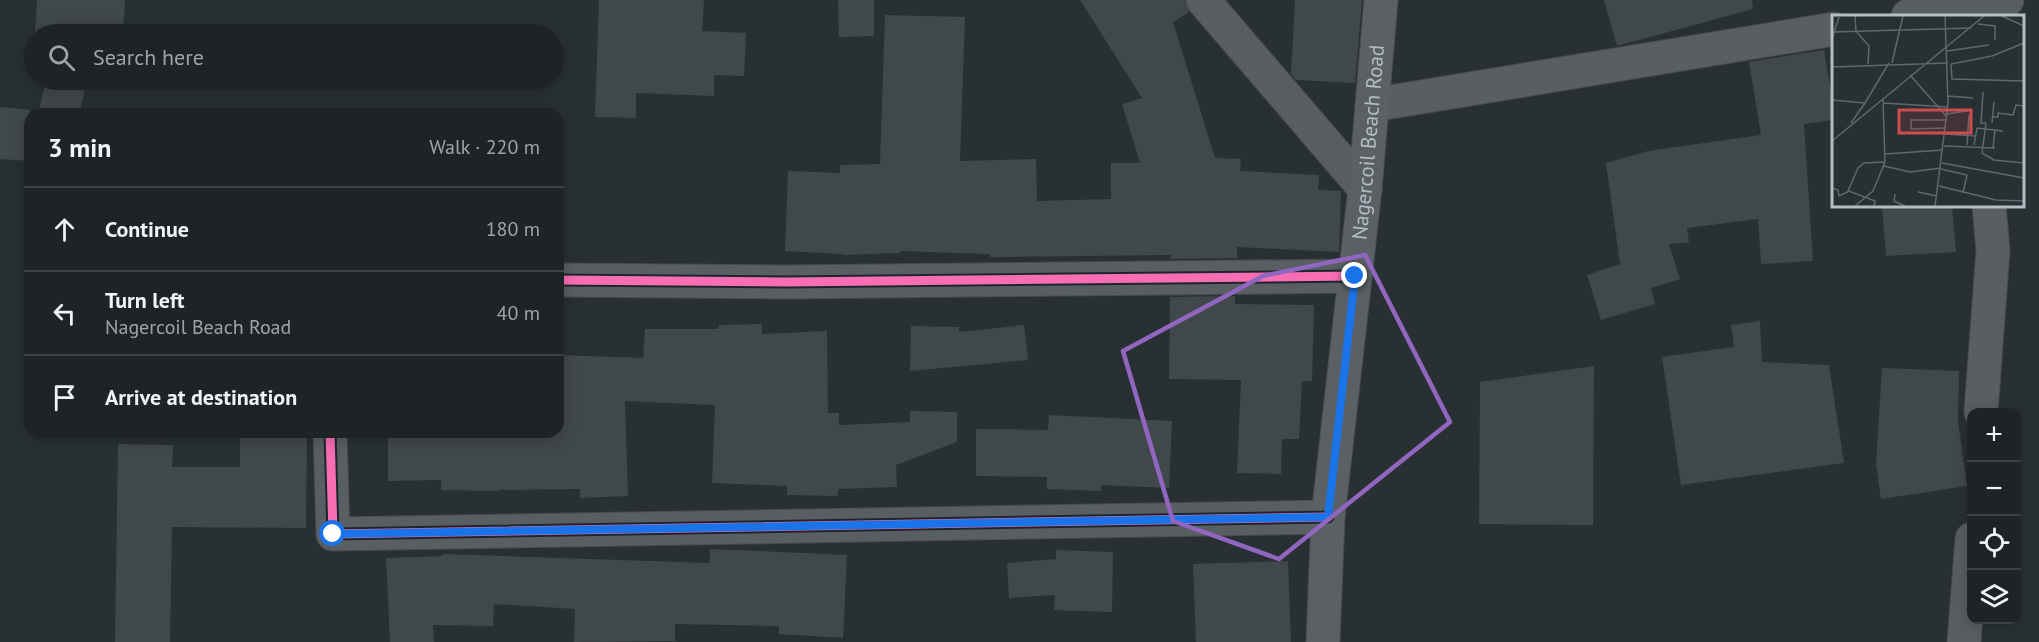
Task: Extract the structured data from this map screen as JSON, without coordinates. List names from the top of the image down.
{
  "streets": {
    "main road": ["Nagercoil Beach Road"]
  },
  "page": {
    "search": "Search here",
    "heading": ["3 min", "Walk · 220 m"],
    "list": [
      ["Continue", "180 m"],
      ["Turn left", "Nagercoil Beach Road", "40 m"],
      "Arrive at destination"
    ],
    "map_buttons": ["+", "−"]
  }
}
